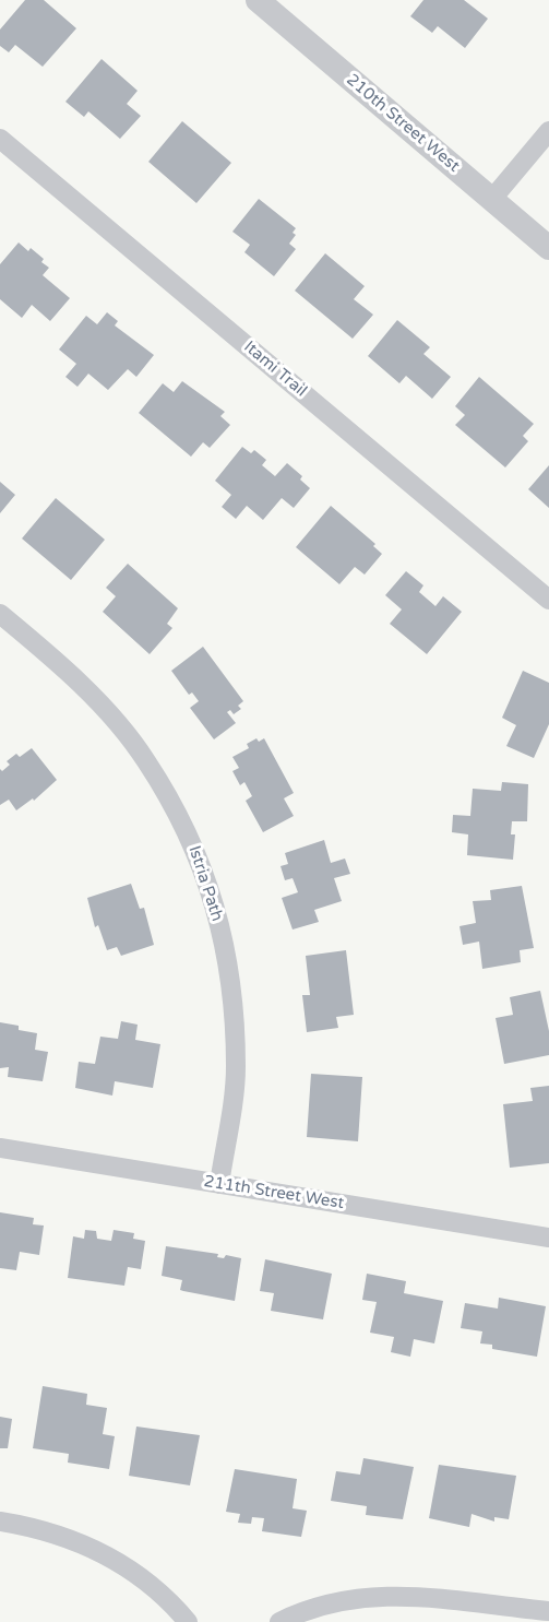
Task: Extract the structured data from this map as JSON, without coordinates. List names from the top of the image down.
{
  "streets": {
    "street": [
      "210th Street West",
      "Itami Trail",
      "Istria Path",
      "211th Street West"
    ]
  },
  "crossings": [
    ["Istria Path", "211th Street West"]
  ]
}
